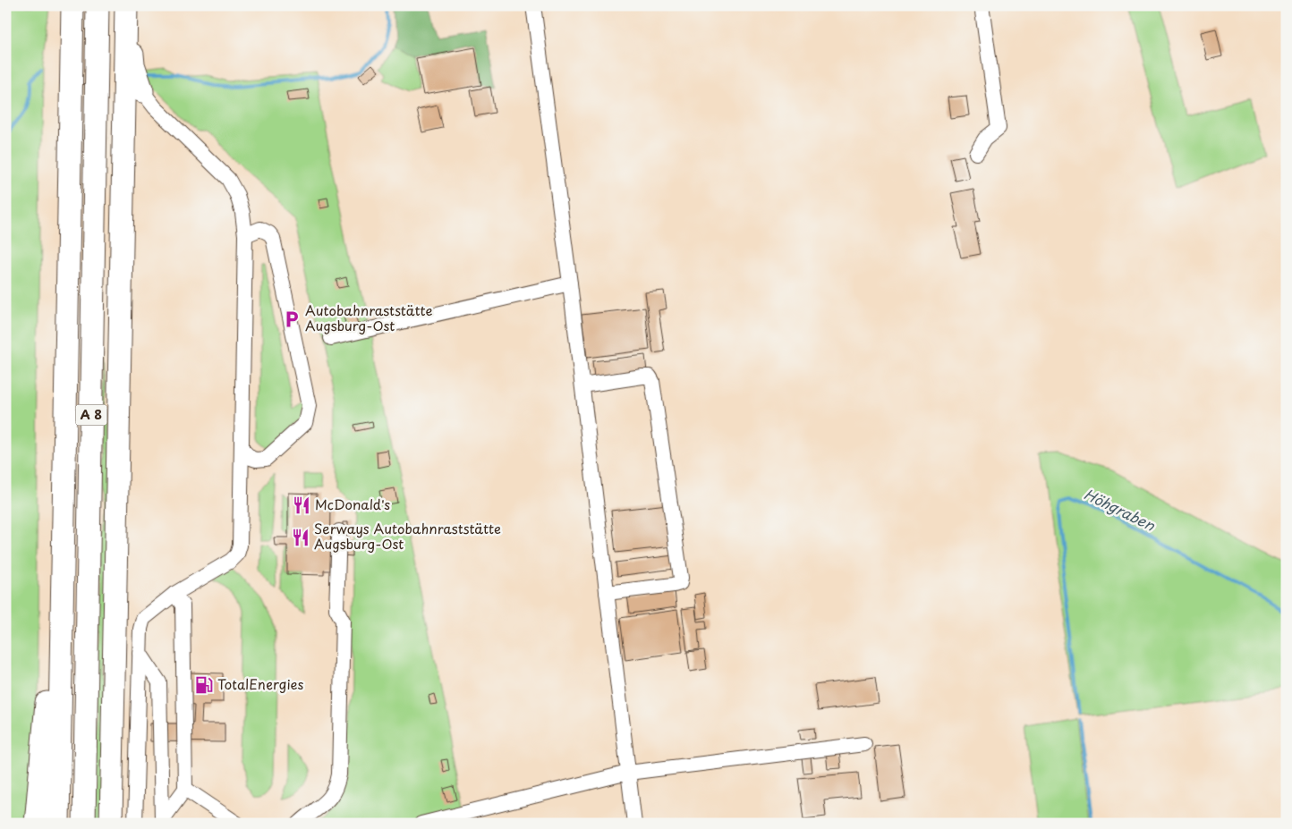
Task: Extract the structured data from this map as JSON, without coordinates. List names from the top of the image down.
{
  "streets": {
    "highway": ["A 8"]
  },
  "water": ["Höhgraben"],
  "places": {
    "parking": ["Autobahnraststätte Augsburg-Ost"],
    "restaurant": ["McDonald's", "Serways Autobahnraststätte Augsburg-Ost"],
    "fuel station": ["TotalEnergies"]
  }
}
